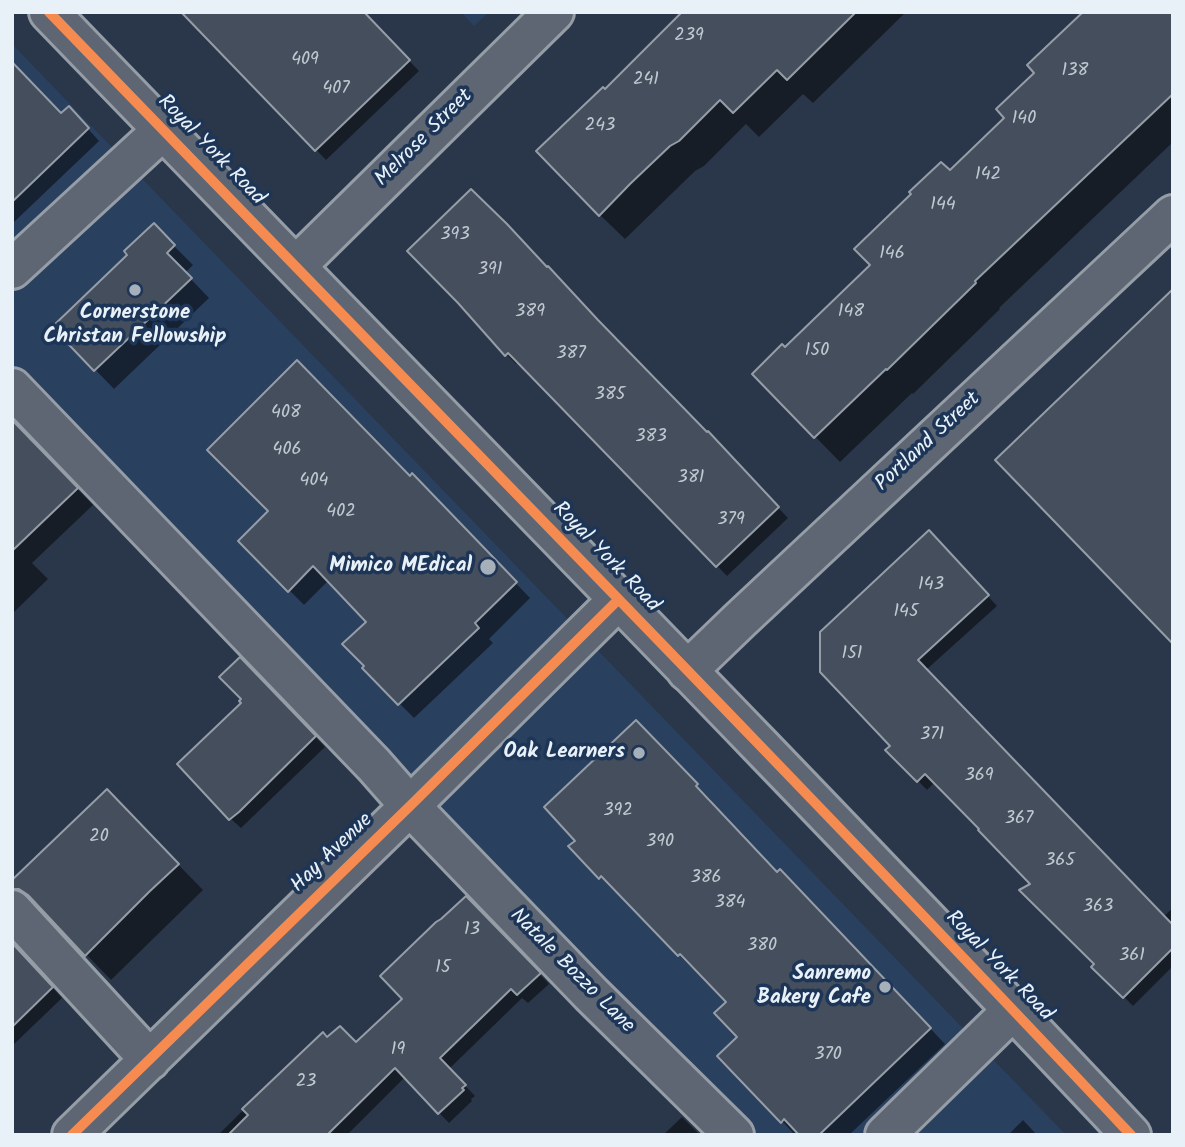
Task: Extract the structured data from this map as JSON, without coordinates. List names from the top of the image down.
{
  "streets": {
    "street": [
      "Melrose Street",
      "Royal York Road",
      "Portland Street",
      "Hay Avenue",
      "Natale Bozzo Lane"
    ]
  },
  "crossings": [
    ["Melrose Street", "Royal York Road"],
    ["Royal York Road", "Portland Street"],
    ["Royal York Road", "Hay Avenue"],
    ["Hay Avenue", "Natale Bozzo Lane"]
  ],
  "places": [
    "Cornerstone Christan Fellowship",
    "Mimico MEdical",
    "Oak Learners",
    "Sanremo Bakery Cafe"
  ],
  "house_numbers": [
    "239",
    "409",
    "138",
    "241",
    "407",
    "140",
    "243",
    "142",
    "144",
    "393",
    "146",
    "391",
    "389",
    "148",
    "150",
    "387",
    "385",
    "408",
    "383",
    "406",
    "381",
    "404",
    "402",
    "379",
    "143",
    "145",
    "151",
    "371",
    "369",
    "392",
    "367",
    "20",
    "390",
    "365",
    "386",
    "384",
    "363",
    "13",
    "380",
    "361",
    "15",
    "19",
    "370",
    "23"
  ]
}
